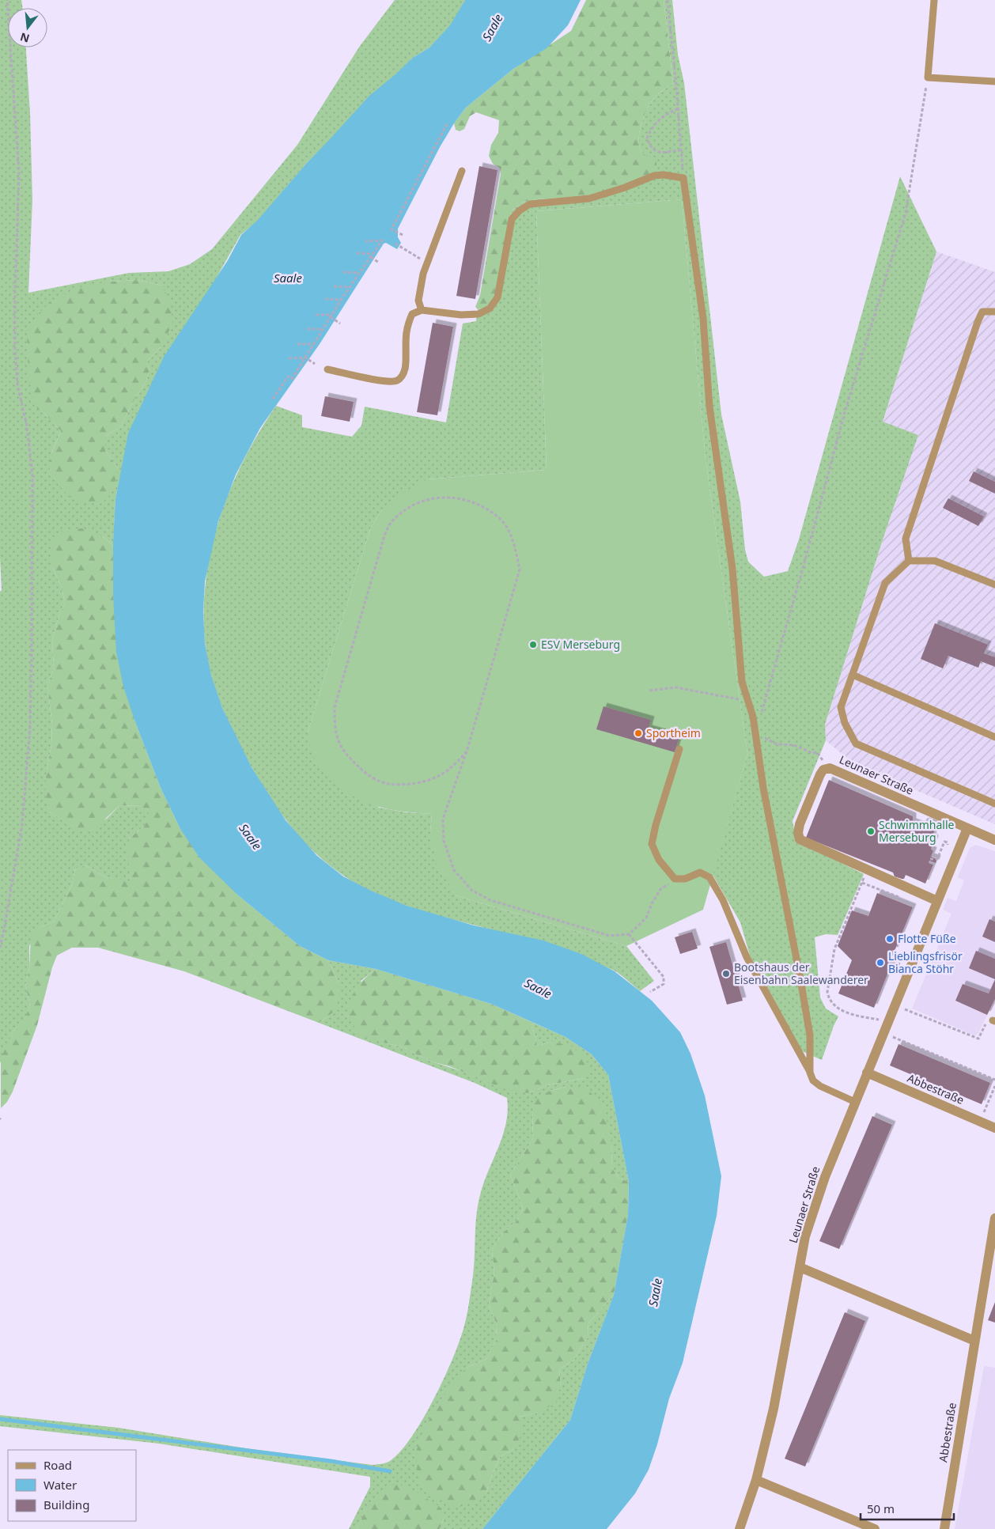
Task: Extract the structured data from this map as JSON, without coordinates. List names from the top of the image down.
{
  "streets": {
    "street": ["Leunaer Straße", "Abbestraße"]
  },
  "crossings": [
    ["Leunaer Straße", "Abbestraße"]
  ],
  "water": ["Saale"],
  "places": [
    "ESV Merseburg",
    "Sportheim",
    "Schwimmhalle Merseburg",
    "Flotte Füße",
    "Lieblingsfrisör Bianca Stöhr",
    "Bootshaus der Eisenbahn Saalewanderer"
  ],
  "legend": ["Road", "Water", "Building"],
  "scale_bar": "50 m",
  "north": "bottom"
}
